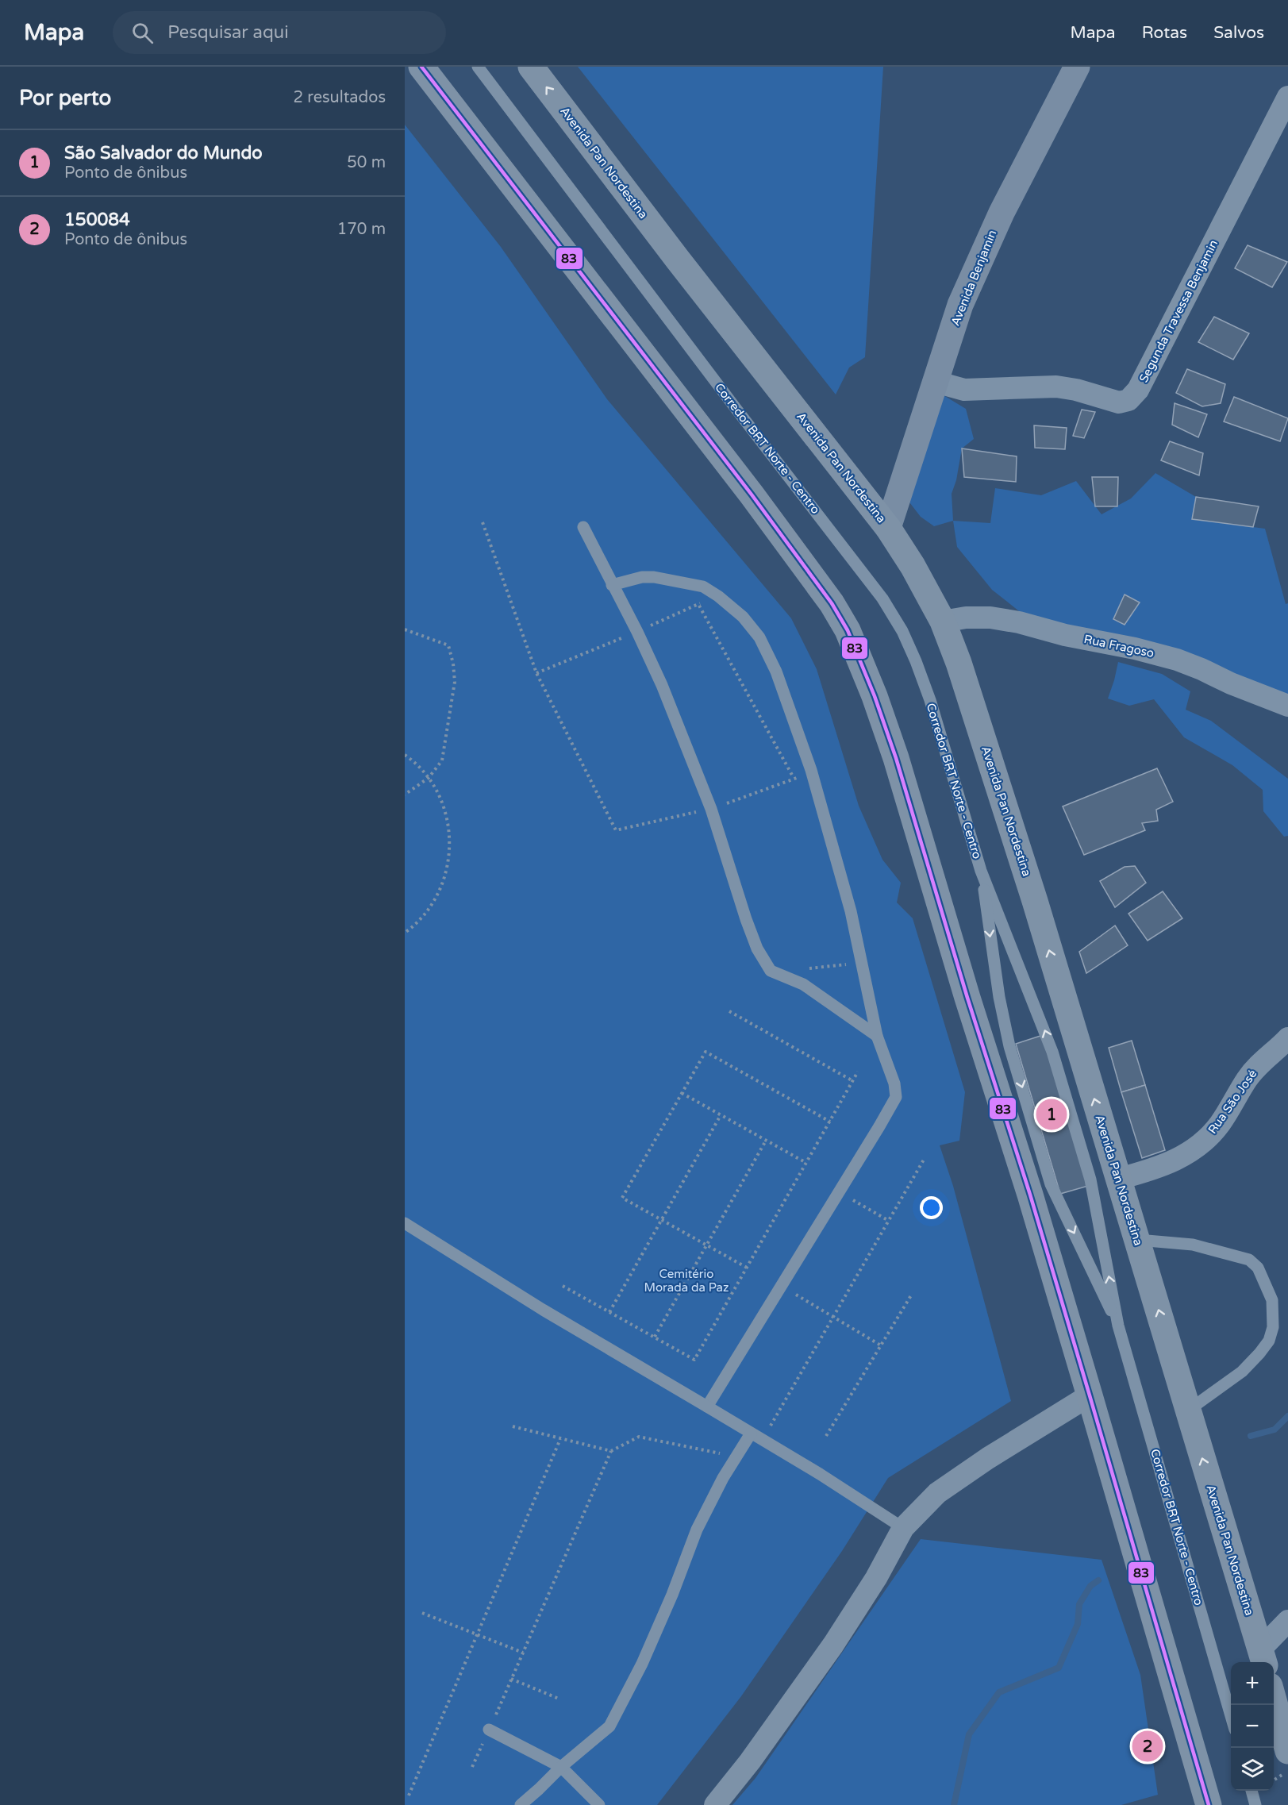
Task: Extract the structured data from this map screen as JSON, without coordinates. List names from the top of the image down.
{
  "streets": {
    "highway": ["Avenida Pan Nordestina"],
    "street": [
      "Avenida Benjamin",
      "Segunda Travessa Benjamin",
      "Rua Fragoso",
      "Rua São José"
    ],
    "lane": ["Corredor BRT Norte - Centro"]
  },
  "crossings": [
    ["Avenida Pan Nordestina", "Avenida Benjamin"],
    ["Avenida Pan Nordestina", "Rua Fragoso"],
    ["Avenida Pan Nordestina", "Rua São José"],
    ["Avenida Benjamin", "Segunda Travessa Benjamin"]
  ],
  "parks": ["Cemitério Morada da Paz"],
  "lines": ["transit line 83"],
  "page": {
    "header": "Mapa",
    "search": "Pesquisar aqui",
    "nav": ["Mapa", "Rotas", "Salvos"],
    "heading": ["Por perto", "2 resultados"],
    "list": [
      {
        "mark": "1",
        "name": "São Salvador do Mundo",
        "note": "Ponto de ônibus",
        "value": "50 m"
      },
      {
        "mark": "2",
        "name": "150084",
        "note": "Ponto de ônibus",
        "value": "170 m"
      }
    ],
    "pins": ["1", "2"],
    "map_buttons": ["+", "−"]
  }
}
